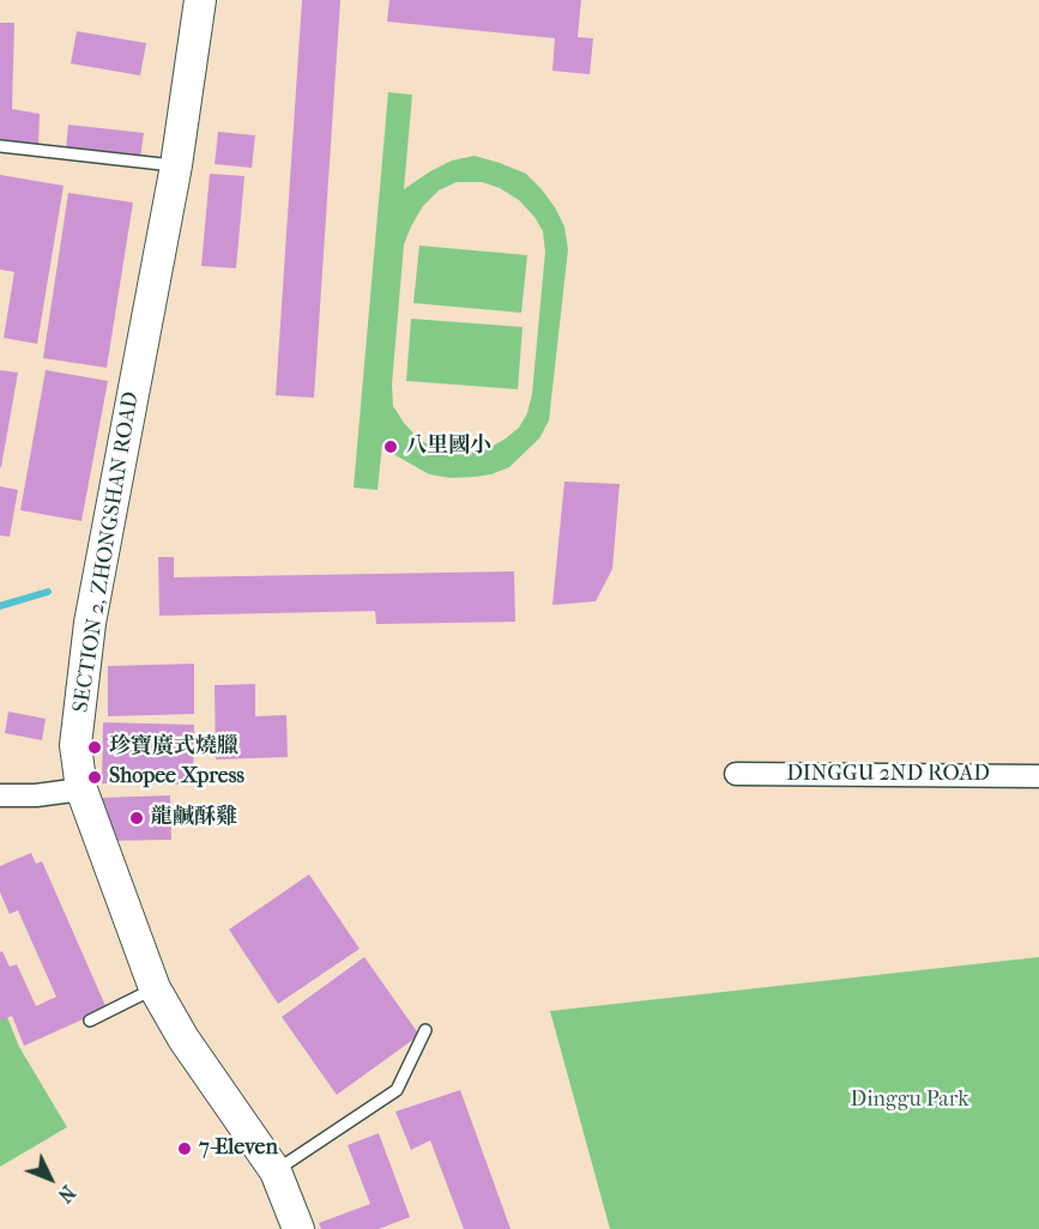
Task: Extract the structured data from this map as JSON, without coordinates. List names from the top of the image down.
{
  "streets": {
    "main road": ["SECTION 2, ZHONGSHAN ROAD"],
    "street": ["DINGGU 2ND ROAD"]
  },
  "parks": ["Dinggu Park"],
  "places": [
    "八里國小",
    "珍寶廣式燒臘",
    "Shopee Xpress",
    "龍鹹酥雞",
    "7-Eleven"
  ],
  "north": "bottom right"
}
